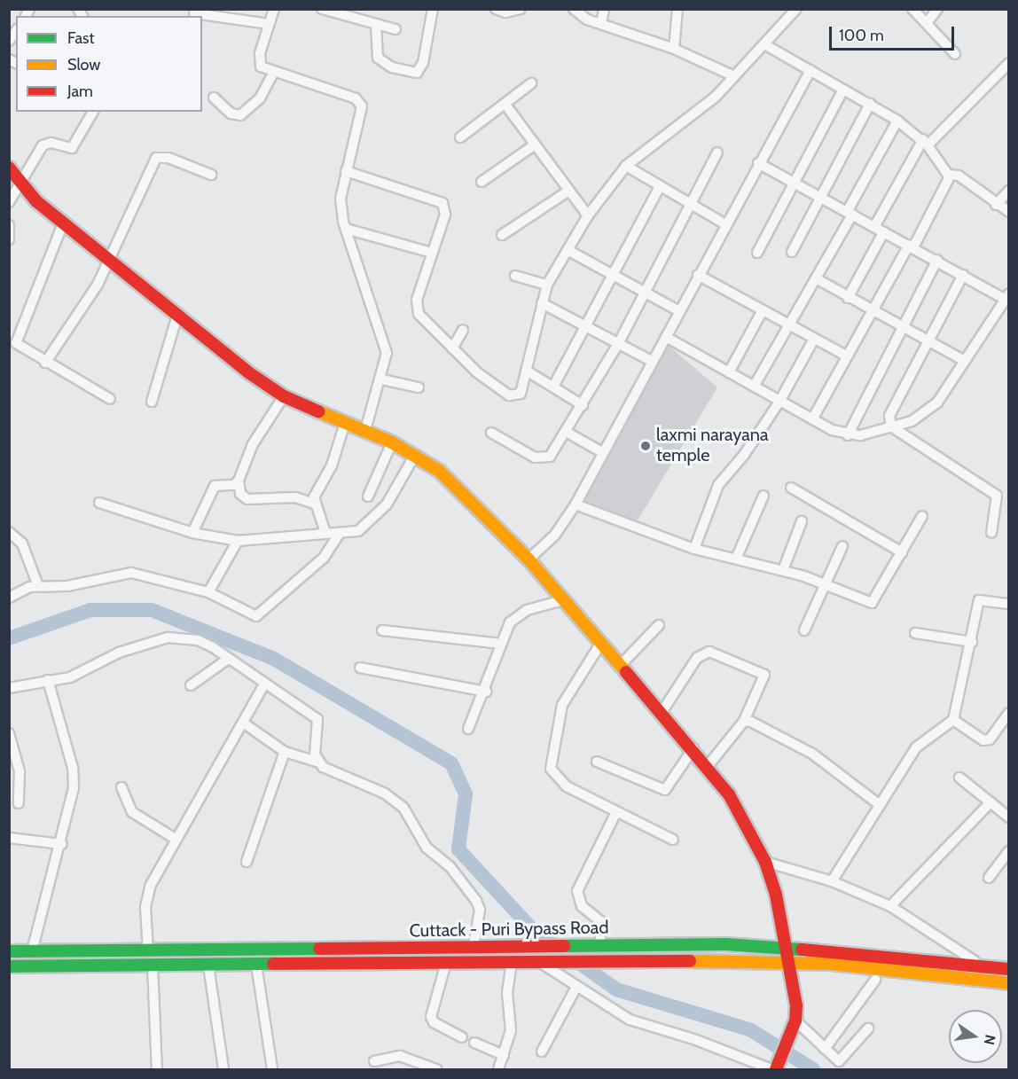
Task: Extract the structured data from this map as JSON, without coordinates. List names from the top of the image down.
{
  "streets": {
    "main road": ["Cuttack - Puri Bypass Road"]
  },
  "places": ["laxmi narayana temple"],
  "legend": ["Fast", "Slow", "Jam"],
  "scale_bar": "100 m",
  "north": "right"
}
